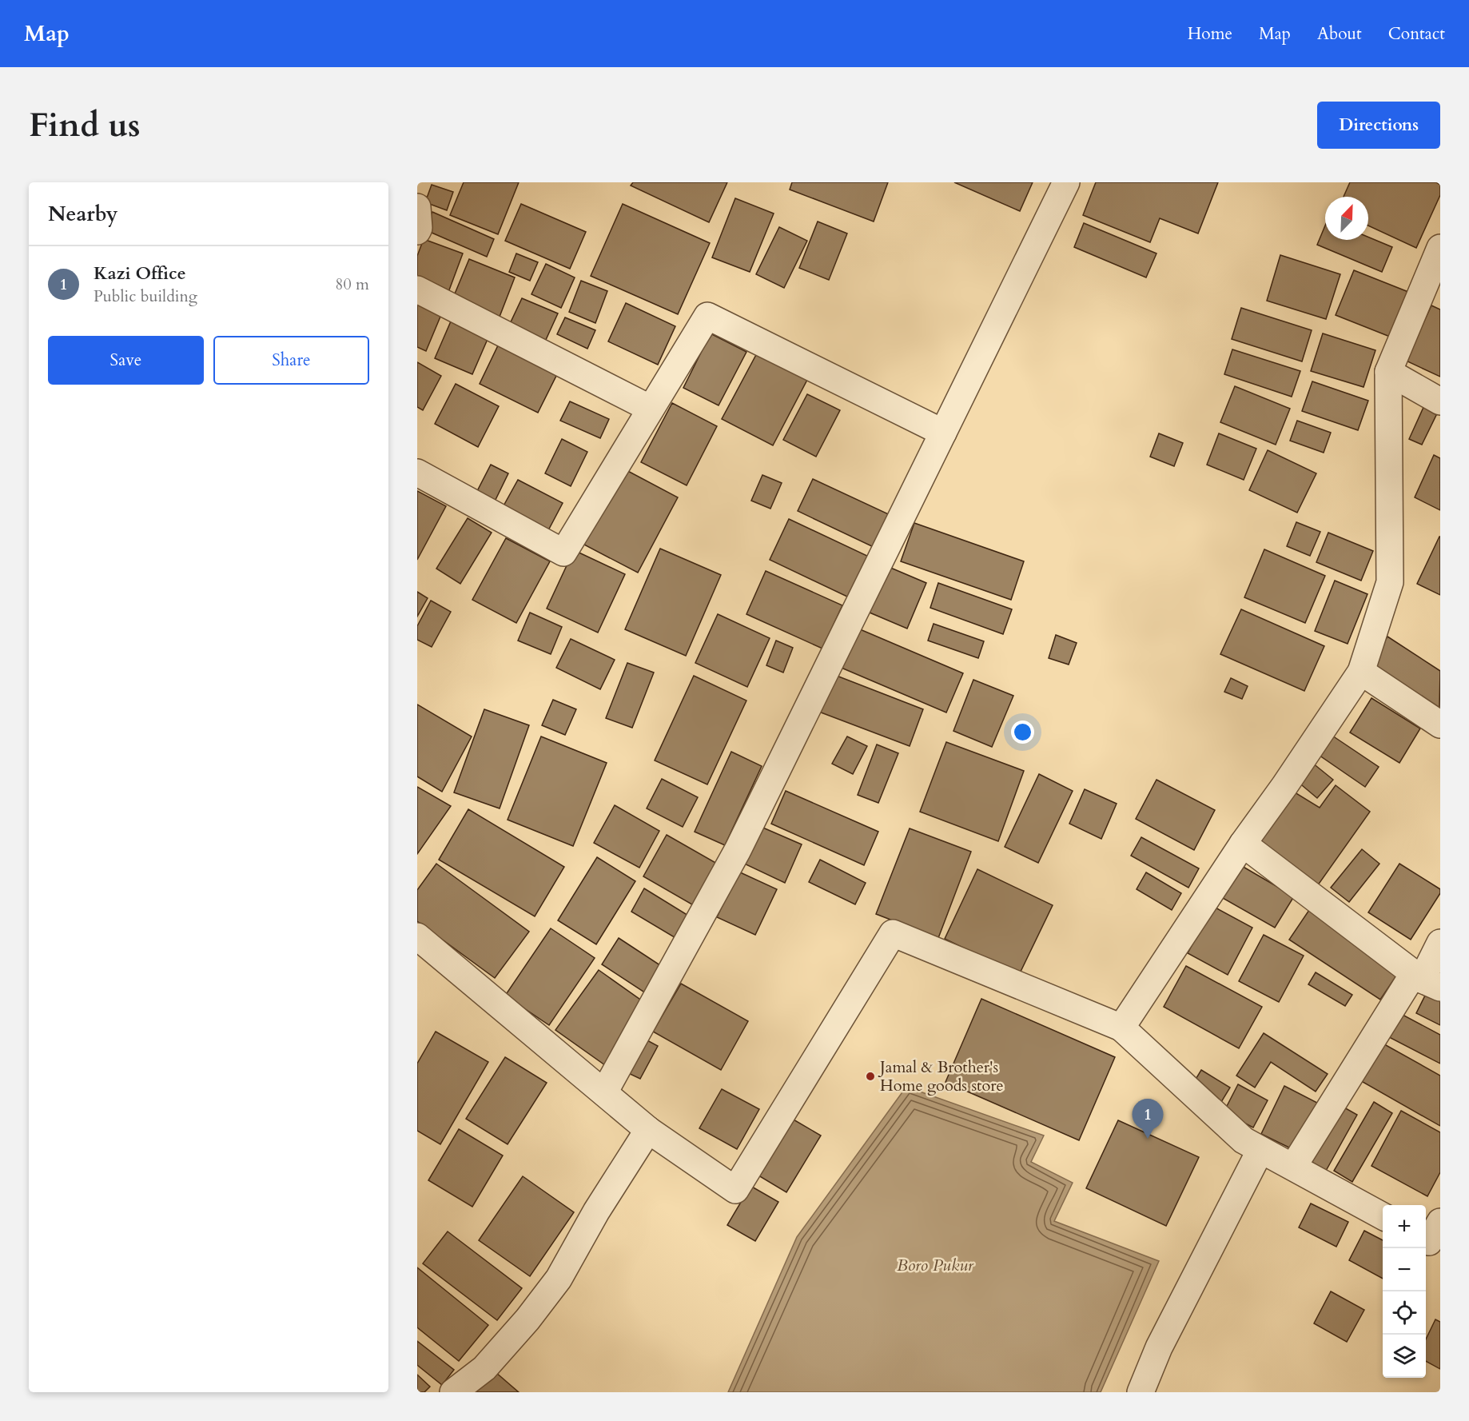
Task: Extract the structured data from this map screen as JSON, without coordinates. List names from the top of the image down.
{
  "water": ["Boro Pukur"],
  "places": ["Jamal & Brother's Home goods store"],
  "north": "top right",
  "page": {
    "header": "Map",
    "nav": [
      "Home",
      "Map",
      "About",
      "Contact"
    ],
    "buttons": [
      "Directions",
      ["Save", "Share"]
    ],
    "title": "Find us",
    "heading": "Nearby",
    "list": [
      {
        "mark": "1",
        "name": "Kazi Office",
        "note": "Public building",
        "value": "80 m"
      }
    ],
    "pins": "1",
    "map_buttons": ["+", "−"]
  }
}
